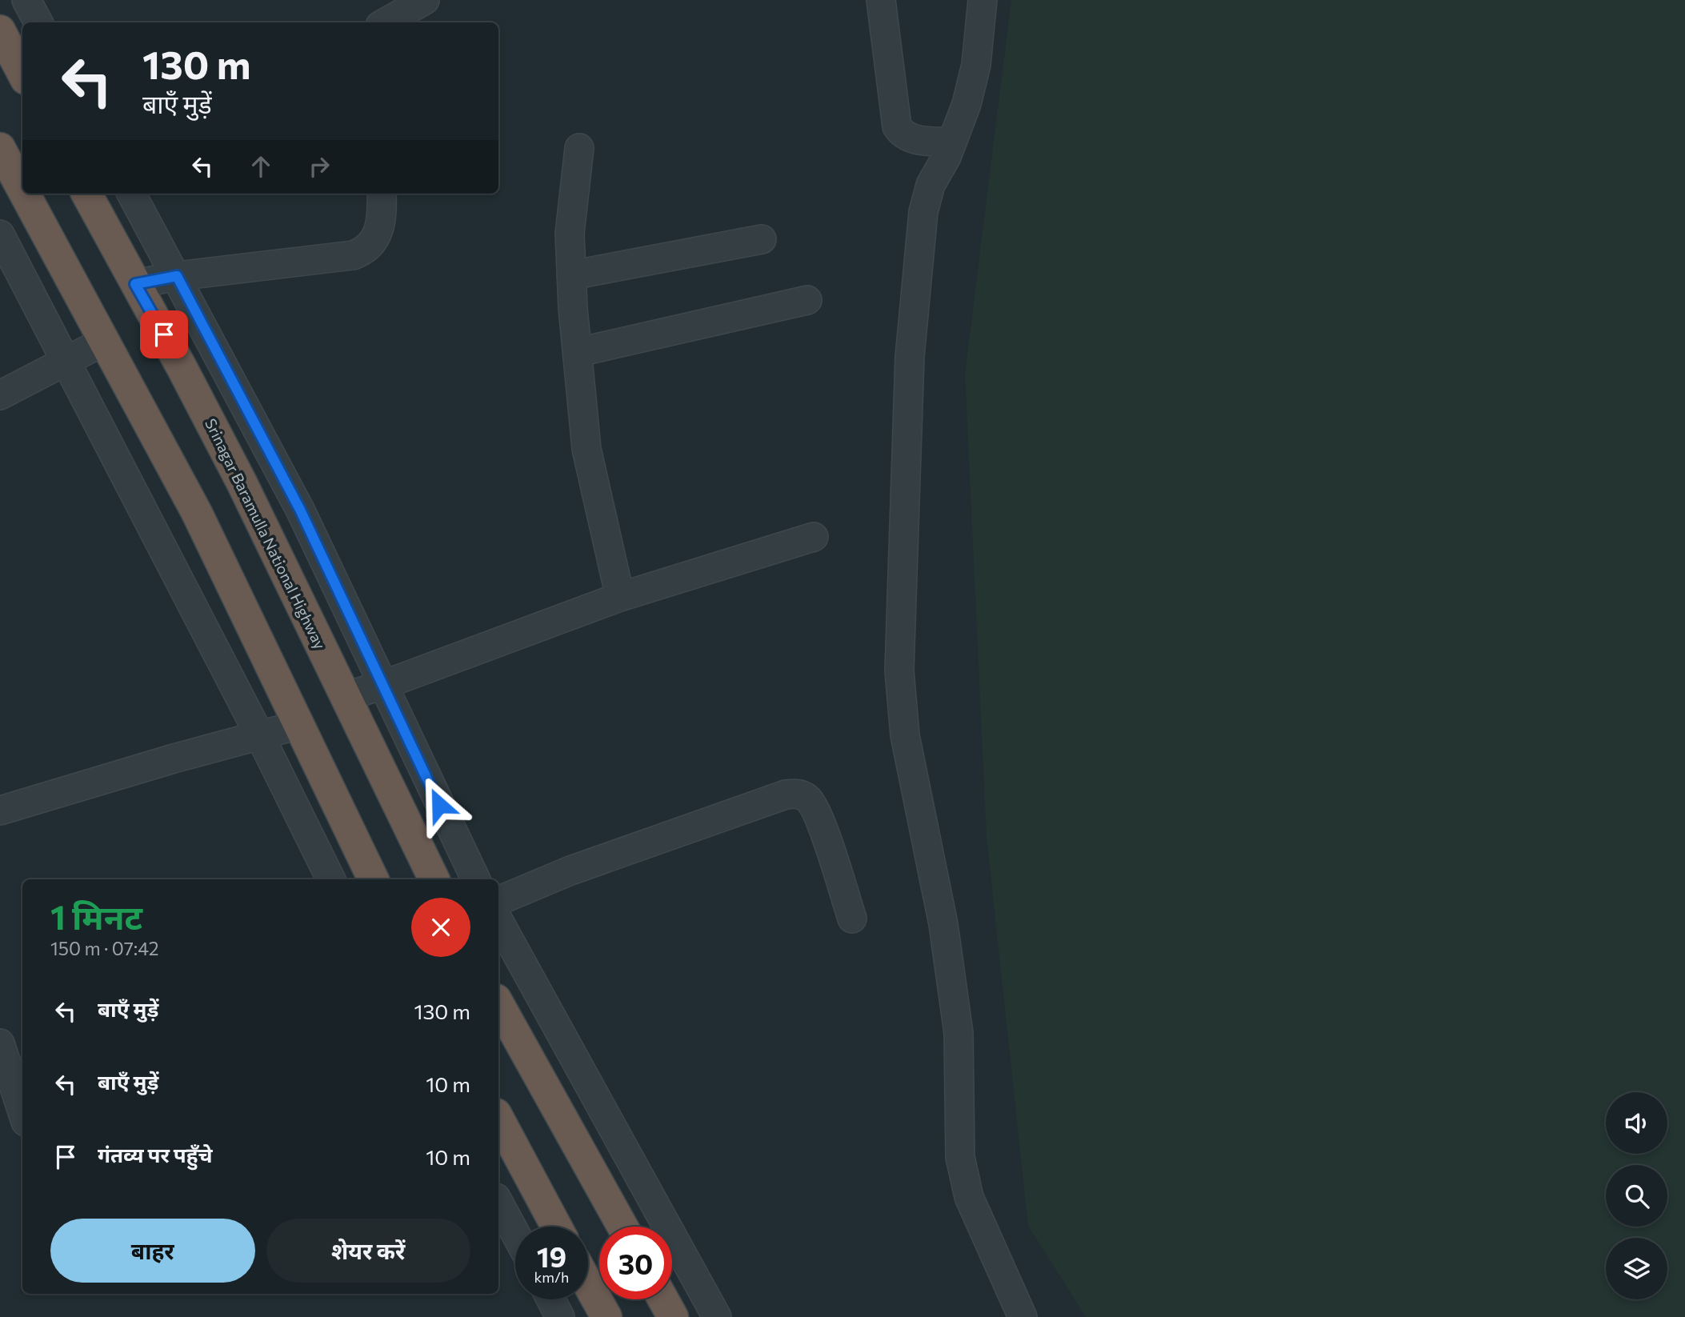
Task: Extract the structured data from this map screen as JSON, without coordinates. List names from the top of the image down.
{
  "streets": {
    "highway": ["Srinagar Baramulla National Highway"]
  },
  "page": {
    "turn": ["130 m", "बाएँ मुड़ें"],
    "heading": ["1 मिनट", "150 m · 07:42"],
    "list": [
      {
        "name": "बाएँ मुड़ें",
        "value": "130 m"
      },
      {
        "name": "बाएँ मुड़ें",
        "value": "10 m"
      },
      {
        "name": "गंतव्य पर पहुँचे",
        "value": "10 m"
      }
    ],
    "buttons": ["बाहर", "शेयर करें"],
    "speed": "19 km/h",
    "limit": "30"
  }
}
